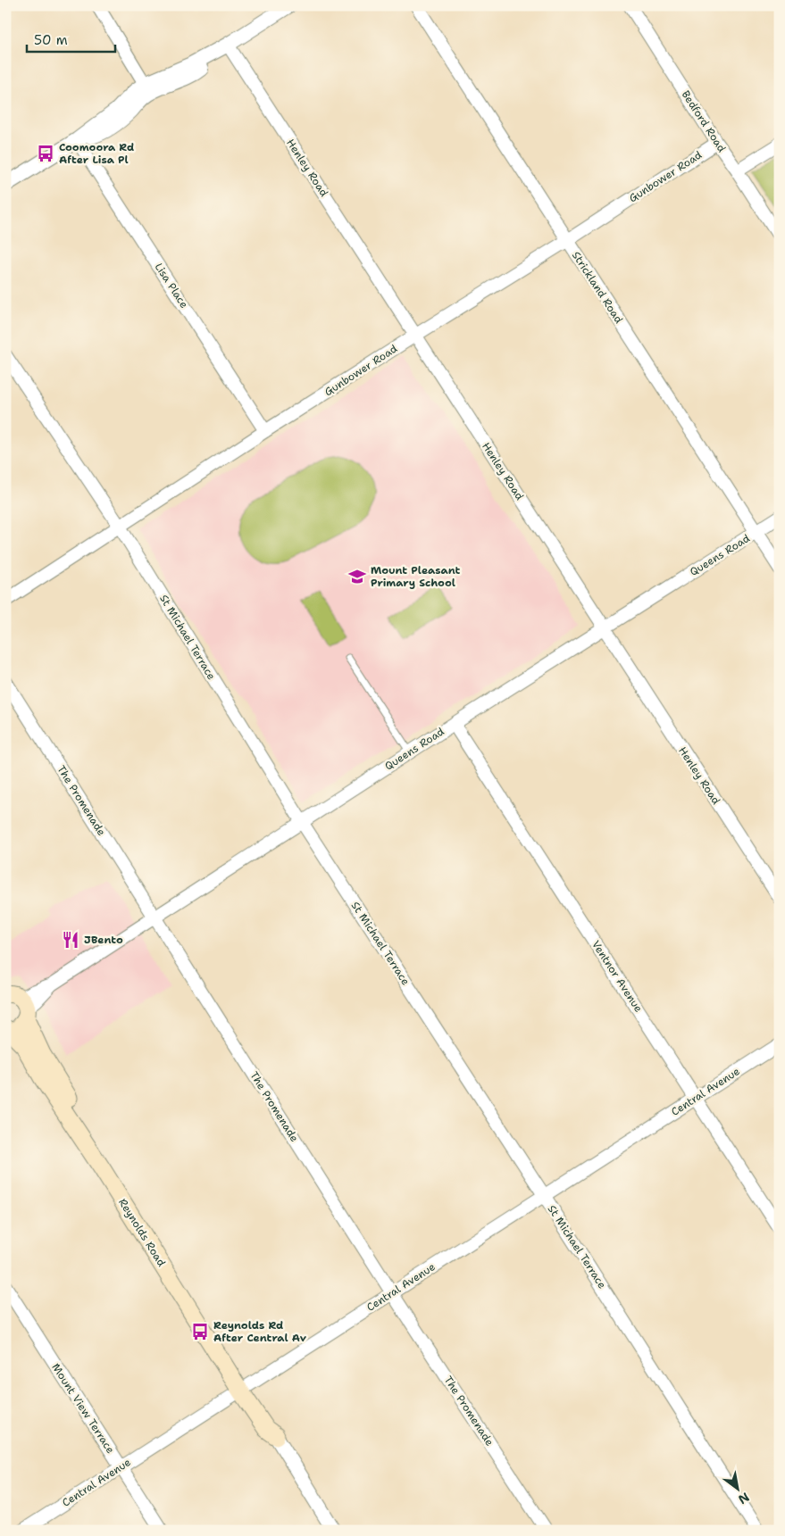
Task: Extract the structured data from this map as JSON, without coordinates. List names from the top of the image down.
{
  "streets": {
    "main road": ["Reynolds Road"],
    "street": [
      "Bedford Road",
      "Henley Road",
      "Gunbower Road",
      "Lisa Place",
      "Strickland Road",
      "Queens Road",
      "St Michael Terrace",
      "The Promenade",
      "Ventnor Avenue",
      "Central Avenue",
      "Mount View Terrace"
    ]
  },
  "crossings": [
    ["Bedford Road", "Gunbower Road"],
    ["Henley Road", "Gunbower Road"],
    ["Henley Road", "Queens Road"],
    ["Gunbower Road", "Lisa Place"],
    ["Gunbower Road", "Strickland Road"],
    ["Gunbower Road", "St Michael Terrace"],
    ["Strickland Road", "Queens Road"],
    ["Queens Road", "St Michael Terrace"],
    ["Queens Road", "The Promenade"],
    ["Queens Road", "Ventnor Avenue"],
    ["Queens Road", "Reynolds Road"],
    ["St Michael Terrace", "Central Avenue"],
    ["The Promenade", "Central Avenue"],
    ["Ventnor Avenue", "Central Avenue"],
    ["Central Avenue", "Reynolds Road"],
    ["Central Avenue", "Mount View Terrace"]
  ],
  "places": {
    "bus stop": ["Coomoora Rd After Lisa Pl", "Reynolds Rd After Central Av"],
    "school or university": ["Mount Pleasant Primary School"],
    "restaurant": ["JBento"]
  },
  "scale_bar": "50 m",
  "north": "bottom right"
}
